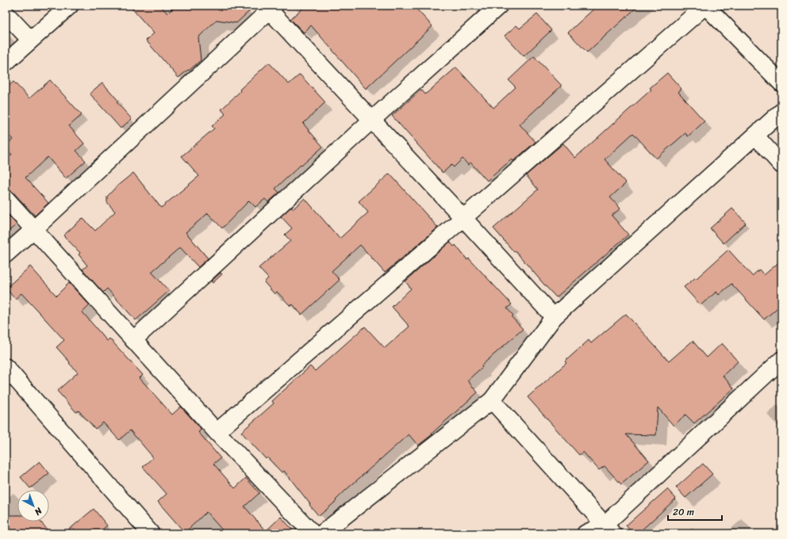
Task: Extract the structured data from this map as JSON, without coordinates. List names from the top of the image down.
{
  "scale_bar": "20 m",
  "north": "bottom right"
}
